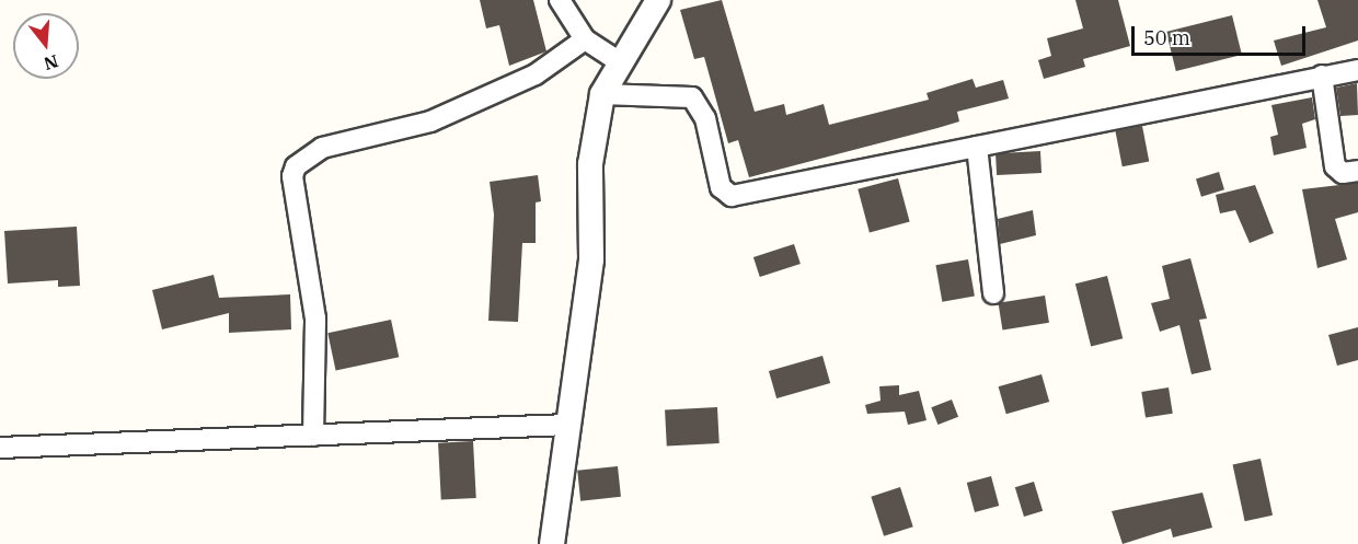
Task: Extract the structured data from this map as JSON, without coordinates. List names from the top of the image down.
{
  "scale_bar": "50 m",
  "north": "bottom"
}
